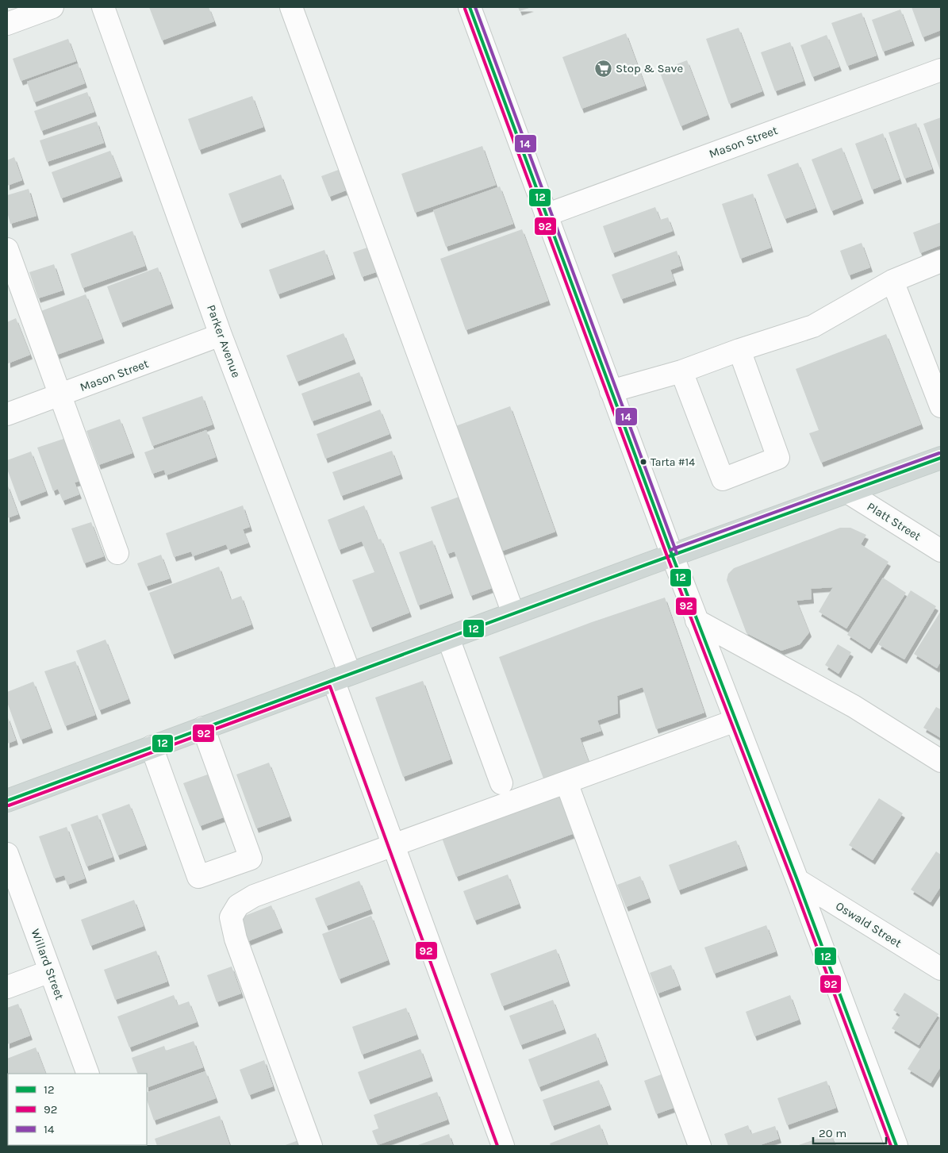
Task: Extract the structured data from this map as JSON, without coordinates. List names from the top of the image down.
{
  "streets": {
    "street": [
      "Mason Street",
      "Parker Avenue",
      "Platt Street",
      "Oswald Street",
      "Willard Street"
    ]
  },
  "crossings": [
    ["Mason Street", "Parker Avenue"]
  ],
  "places": {
    "supermarket": ["Stop & Save"],
    "other": ["Tarta #14"]
  },
  "lines": ["transit line 12", "transit line 14", "transit line 92"],
  "legend": ["12", "92", "14"],
  "scale_bar": "20 m"
}
